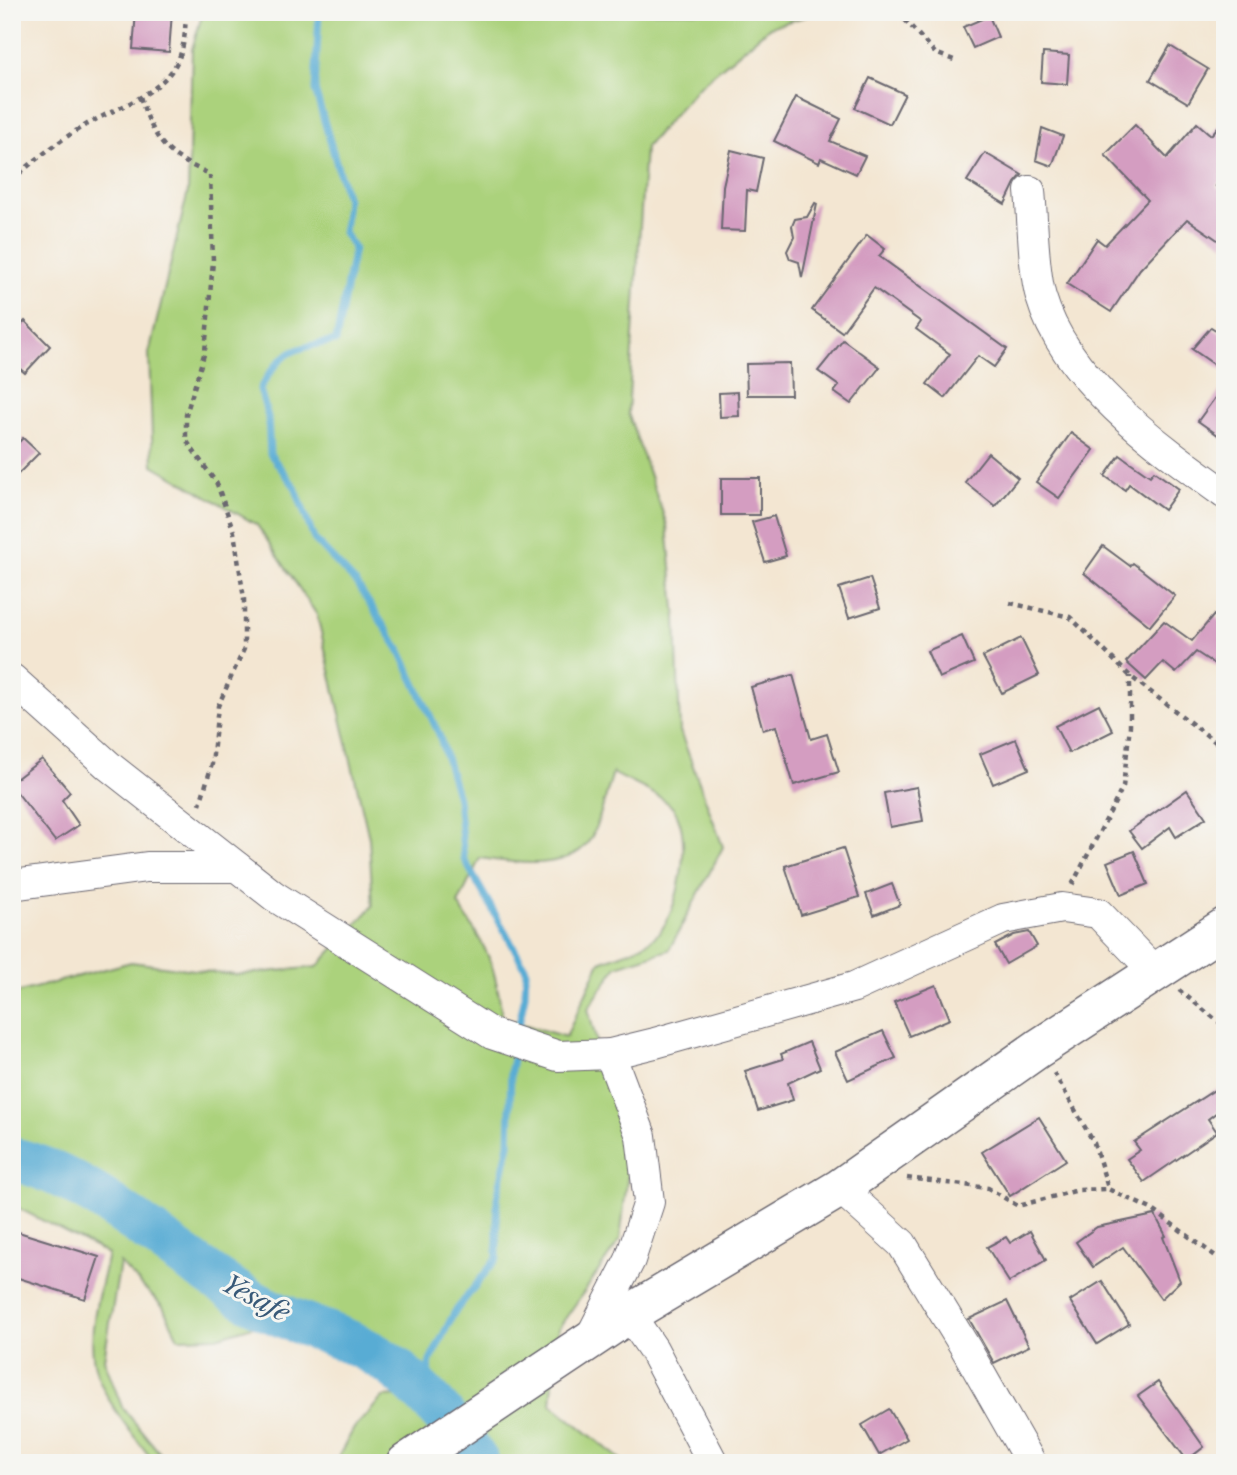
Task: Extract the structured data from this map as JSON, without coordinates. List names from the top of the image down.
{
  "water": ["Yesafe"]
}
